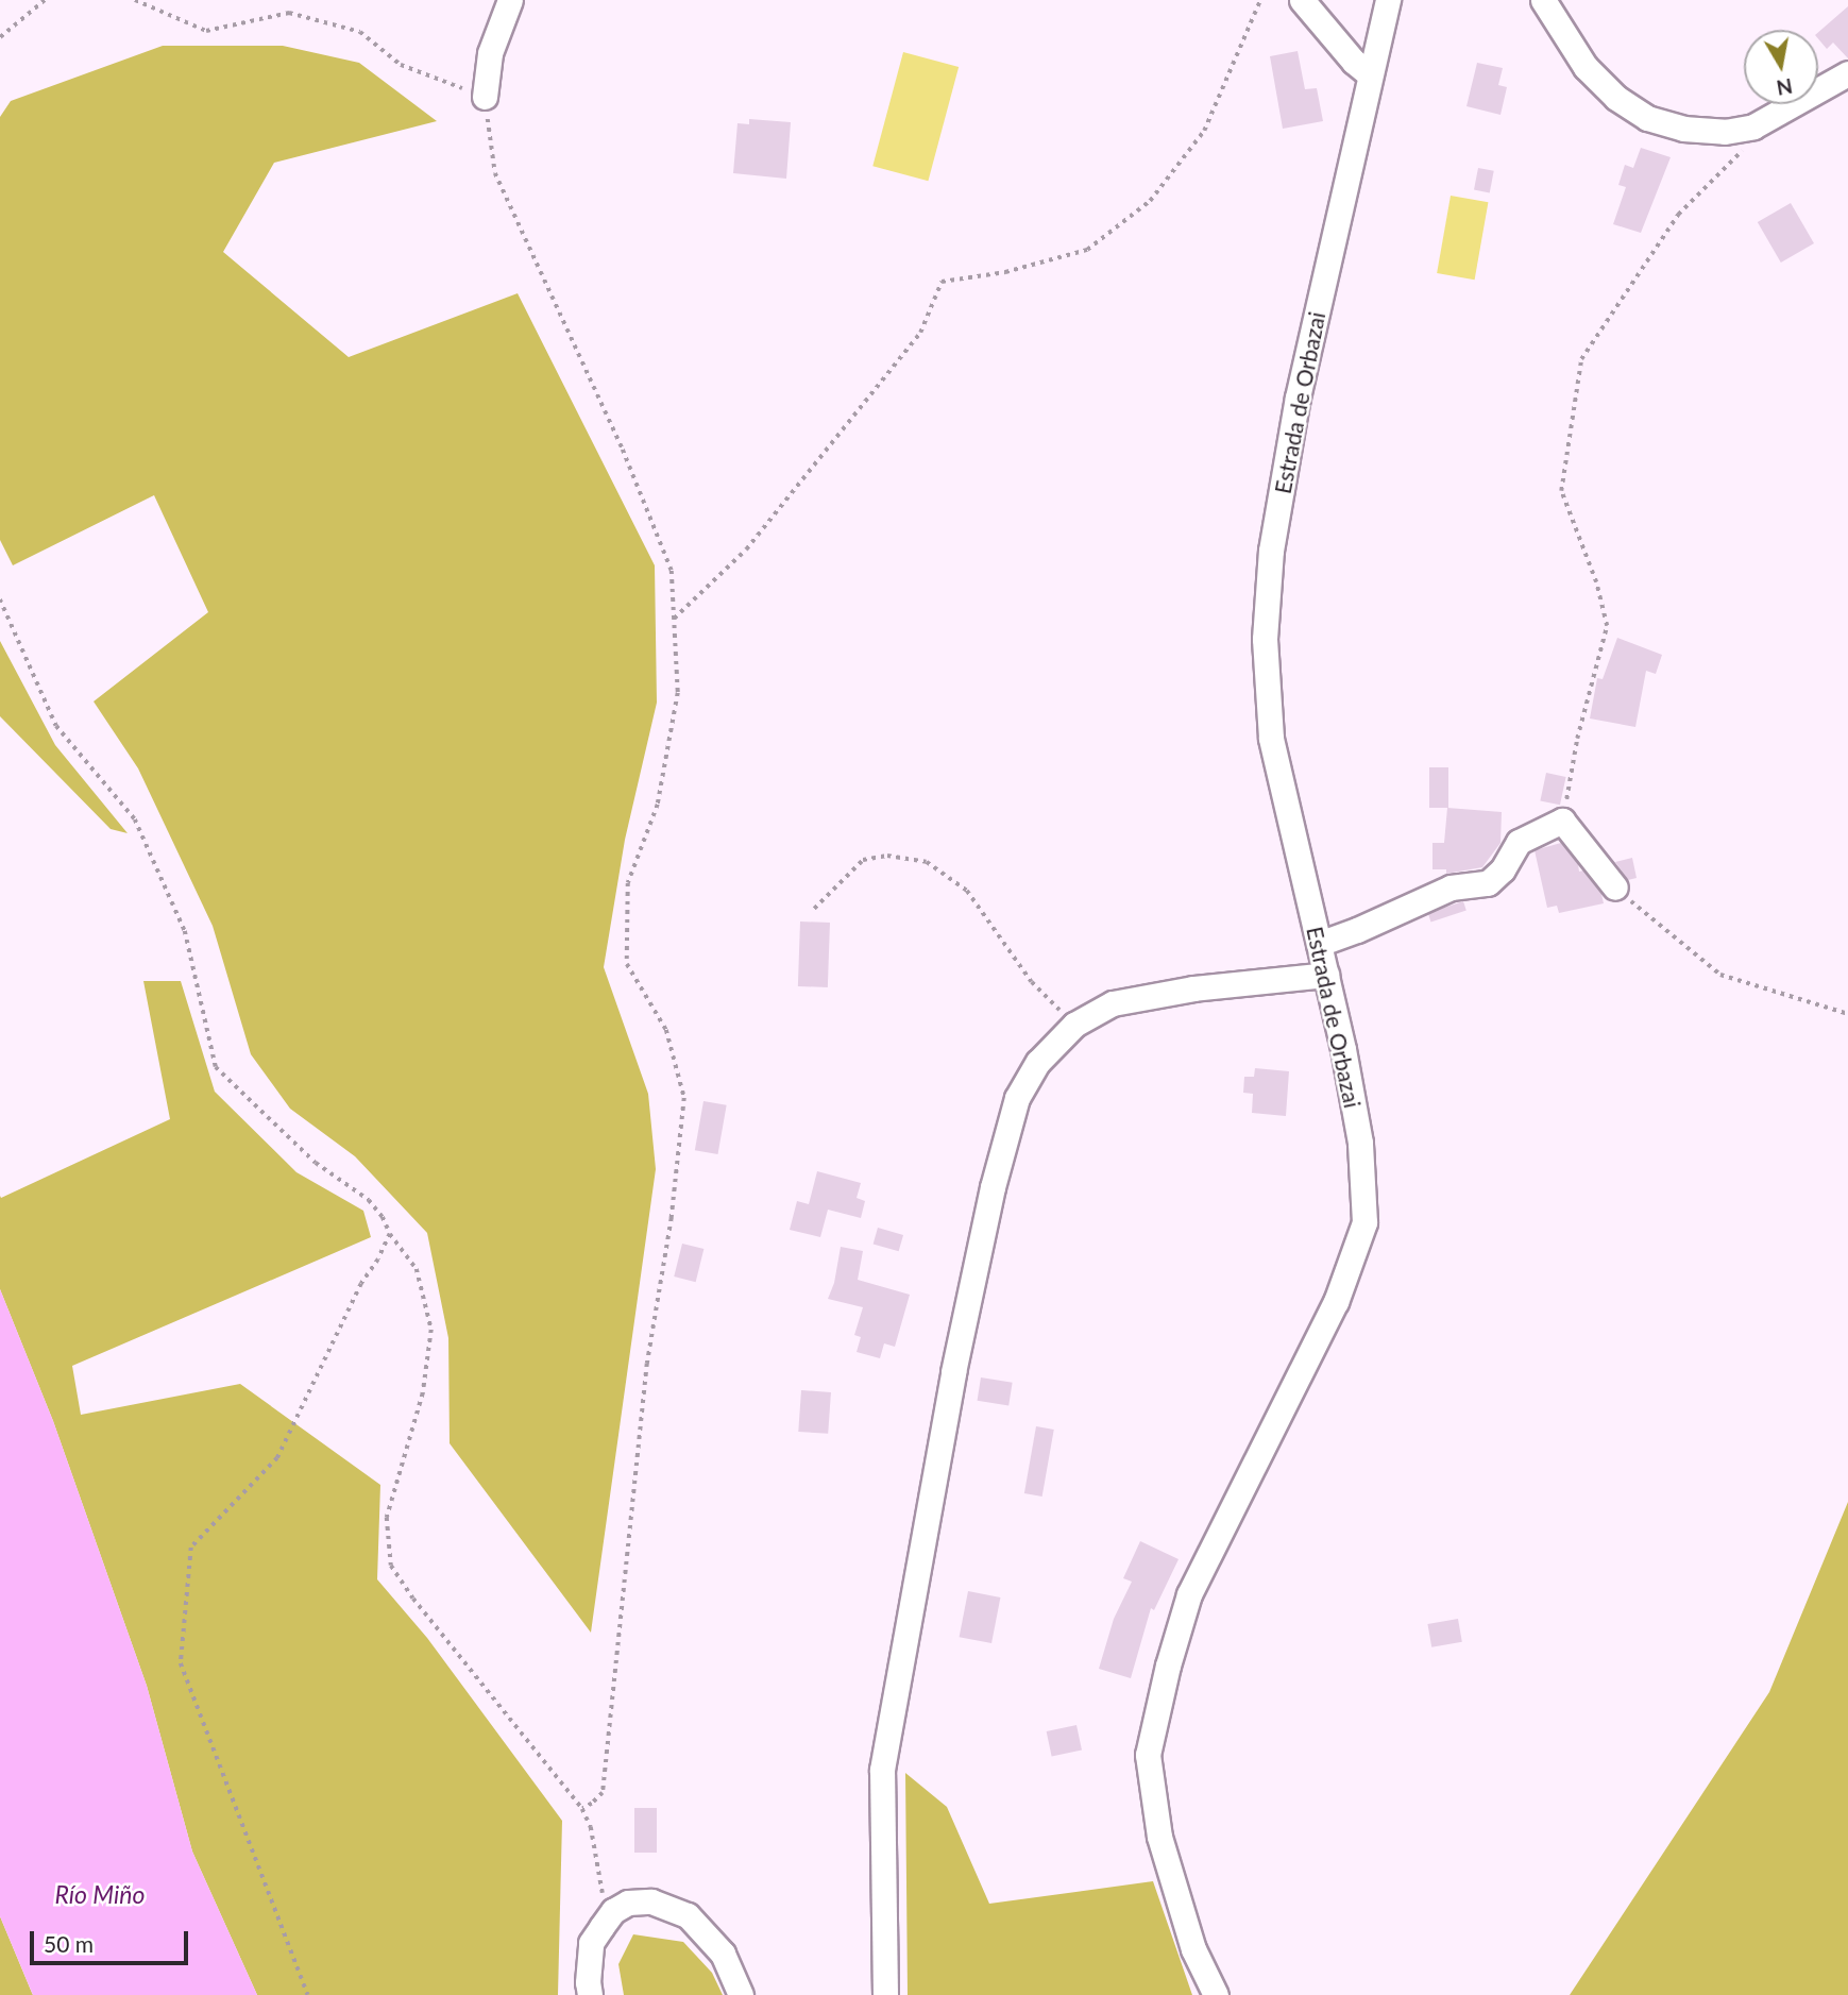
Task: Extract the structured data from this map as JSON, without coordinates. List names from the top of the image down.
{
  "streets": {
    "street": ["Estrada de Orbazai"]
  },
  "water": ["Río Miño"],
  "scale_bar": "50 m",
  "north": "bottom"
}
